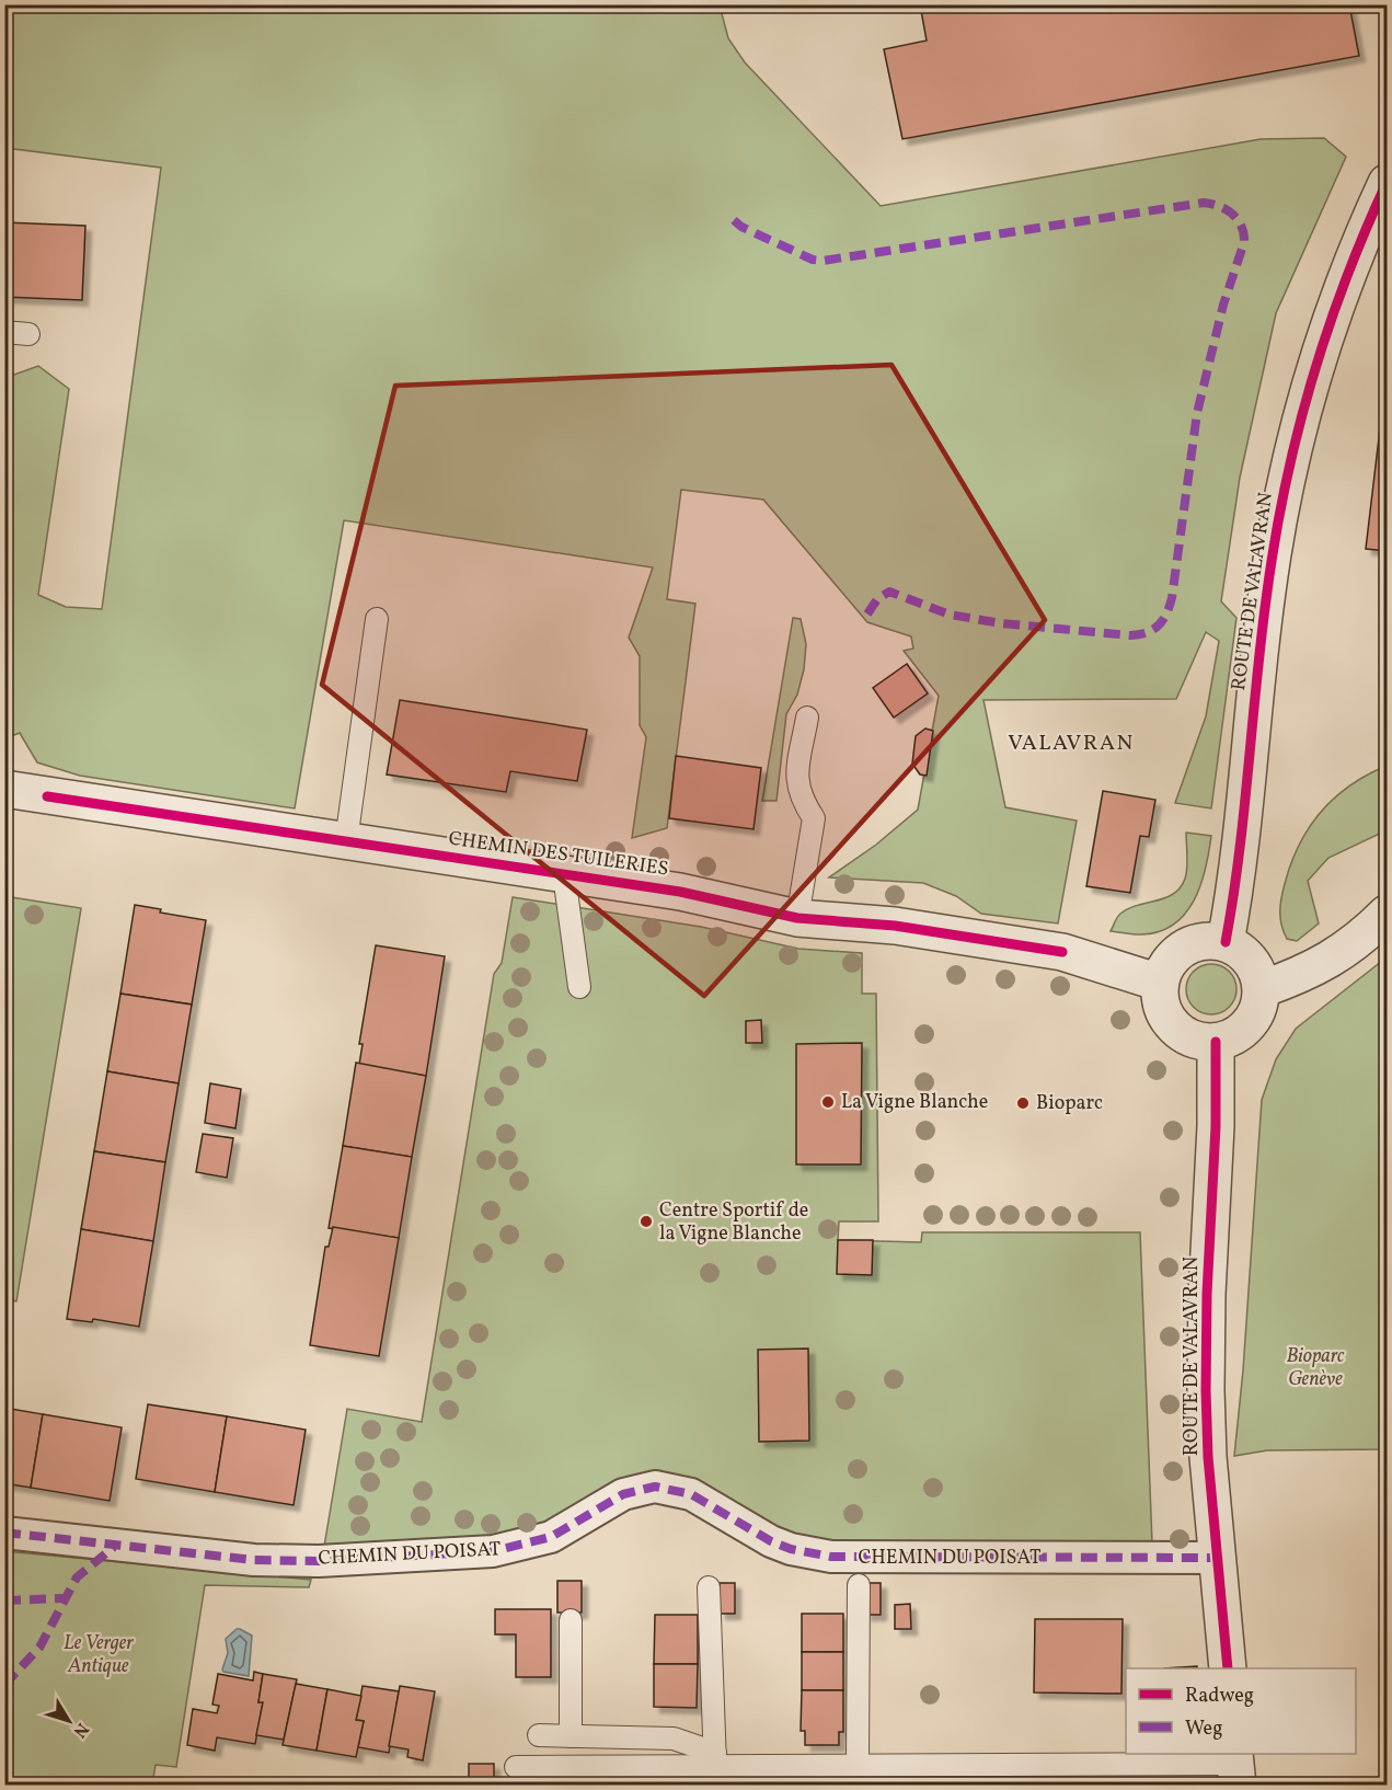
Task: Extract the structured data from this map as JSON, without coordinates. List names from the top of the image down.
{
  "streets": {
    "street": ["ROUTE DE VALAVRAN", "CHEMIN DES TUILERIES", "CHEMIN DU POISAT"]
  },
  "crossings": [
    ["ROUTE DE VALAVRAN", "CHEMIN DES TUILERIES"],
    ["ROUTE DE VALAVRAN", "CHEMIN DU POISAT"]
  ],
  "districts": ["VALAVRAN"],
  "parks": ["Bioparc Genève", "Le Verger Antique"],
  "places": ["La Vigne Blanche", "Bioparc", "Centre Sportif de la Vigne Blanche"],
  "legend": ["Radweg", "Weg"],
  "north": "bottom right"
}
